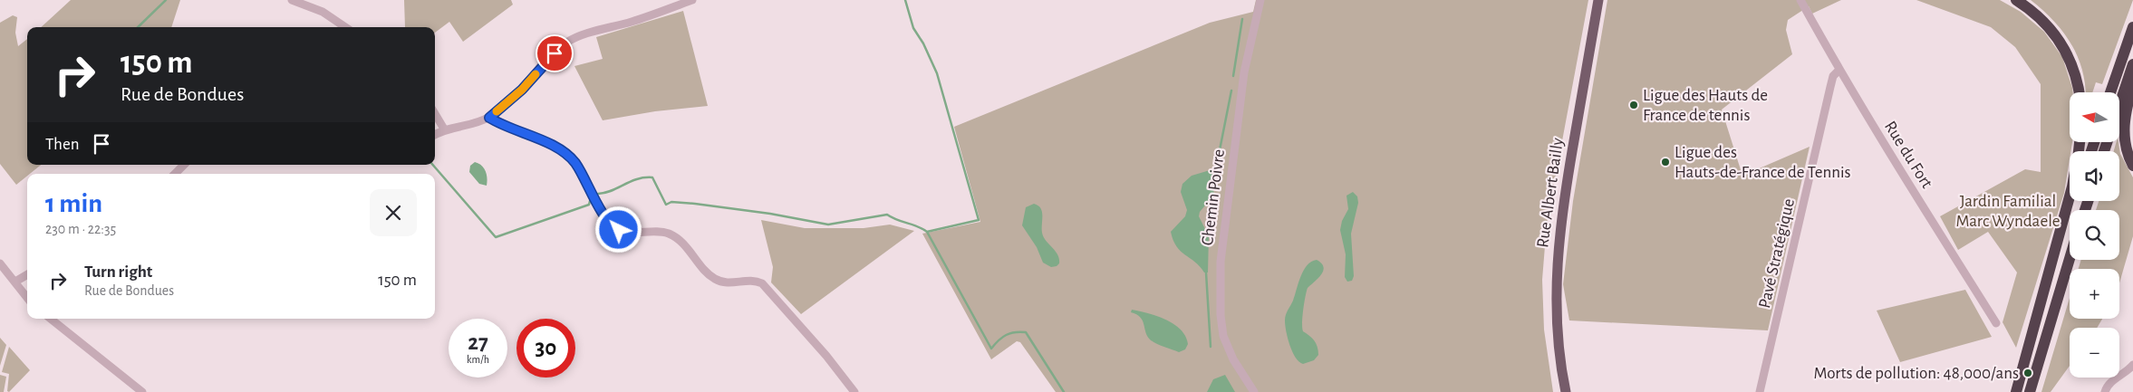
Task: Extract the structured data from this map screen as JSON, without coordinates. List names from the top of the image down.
{
  "streets": {
    "main road": ["Rue Albert Bailly"],
    "street": ["Rue du Fort", "Chemin Poivre", "Pavé Stratégique"]
  },
  "crossings": [
    ["Rue du Fort", "Pavé Stratégique"]
  ],
  "parks": ["Jardin Familial Marc Wyndaele"],
  "places": ["Ligue des Hauts de France de tennis", "Ligue des Hauts-de-France de Tennis", "Morts de pollution: 48,000/ans"],
  "north": "left",
  "page": {
    "turn": ["150 m", "Rue de Bondues"],
    "map_buttons": ["+", "−"],
    "then": "Then",
    "heading": ["1 min", "230 m · 22:35"],
    "list": [
      {
        "name": "Turn right",
        "note": "Rue de Bondues",
        "value": "150 m"
      }
    ],
    "speed": "27 km/h",
    "limit": "30"
  }
}
